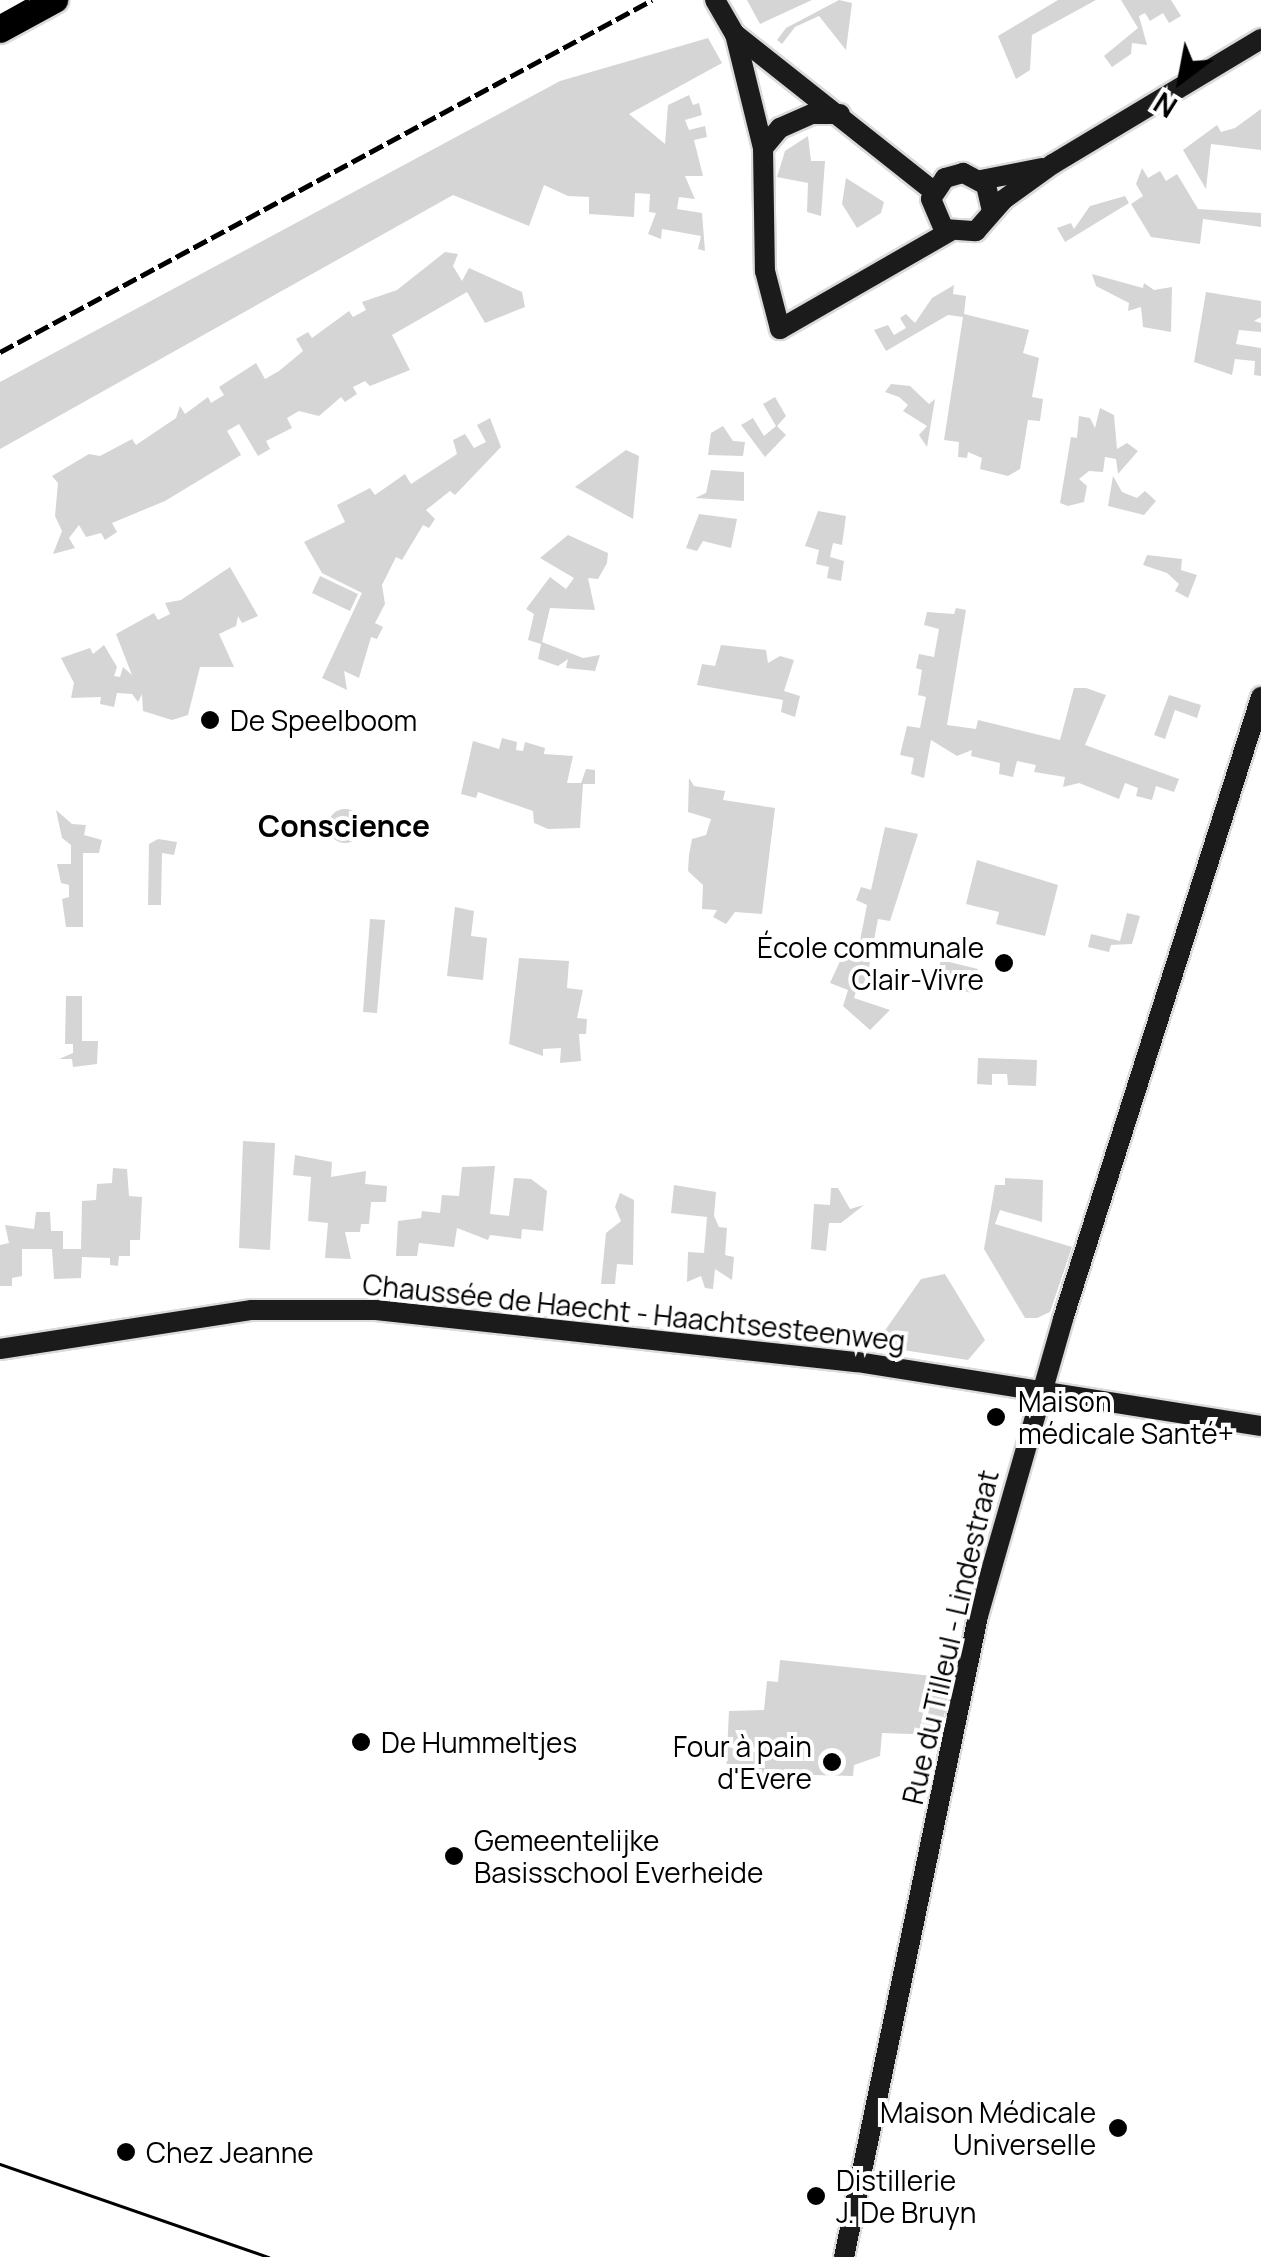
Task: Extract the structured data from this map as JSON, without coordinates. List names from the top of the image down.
{
  "streets": {
    "street": ["Chaussée de Haecht - Haachtsesteenweg", "Rue du Tilleul - Lindestraat"]
  },
  "crossings": [
    ["Chaussée de Haecht - Haachtsesteenweg", "Rue du Tilleul - Lindestraat"]
  ],
  "districts": ["Conscience"],
  "places": [
    "De Speelboom",
    "École communale Clair-Vivre",
    "Maison médicale Santé+",
    "De Hummeltjes",
    "Four à pain d'Evere",
    "Gemeentelijke Basisschool Everheide",
    "Maison Médicale Universelle",
    "Chez Jeanne",
    "Distillerie J. De Bruyn"
  ],
  "north": "bottom left"
}
